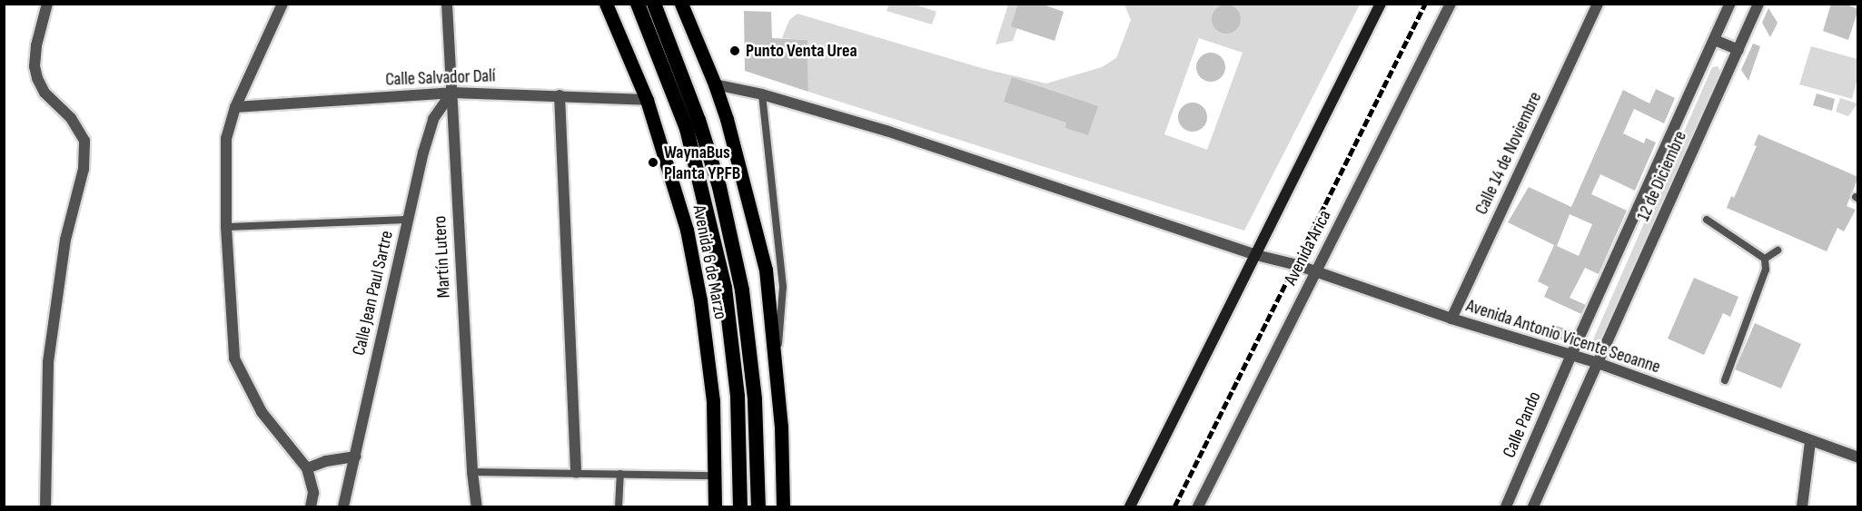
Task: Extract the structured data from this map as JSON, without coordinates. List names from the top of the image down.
{
  "streets": {
    "highway": ["Avenida 6 de Marzo"],
    "street": [
      "Calle Salvador Dalí",
      "Calle 14 de Noviembre",
      "12 de Diciembre",
      "Avenida Arica",
      "Martín Lutero",
      "Calle Jean Paul Sartre",
      "Avenida Antonio Vicente Seoanne",
      "Calle Pando"
    ]
  },
  "crossings": [
    ["Calle Salvador Dalí", "Martín Lutero"],
    ["Calle Salvador Dalí", "Avenida 6 de Marzo"],
    ["Calle Salvador Dalí", "Calle Jean Paul Sartre"],
    ["Calle 14 de Noviembre", "Avenida Antonio Vicente Seoanne"],
    ["12 de Diciembre", "Avenida Antonio Vicente Seoanne"],
    ["12 de Diciembre", "Calle Pando"],
    ["Avenida Arica", "Avenida Antonio Vicente Seoanne"],
    ["Martín Lutero", "Calle Jean Paul Sartre"],
    ["Avenida Antonio Vicente Seoanne", "Calle Pando"]
  ],
  "places": ["Punto Venta Urea", "WaynaBus Planta YPFB"]
}
